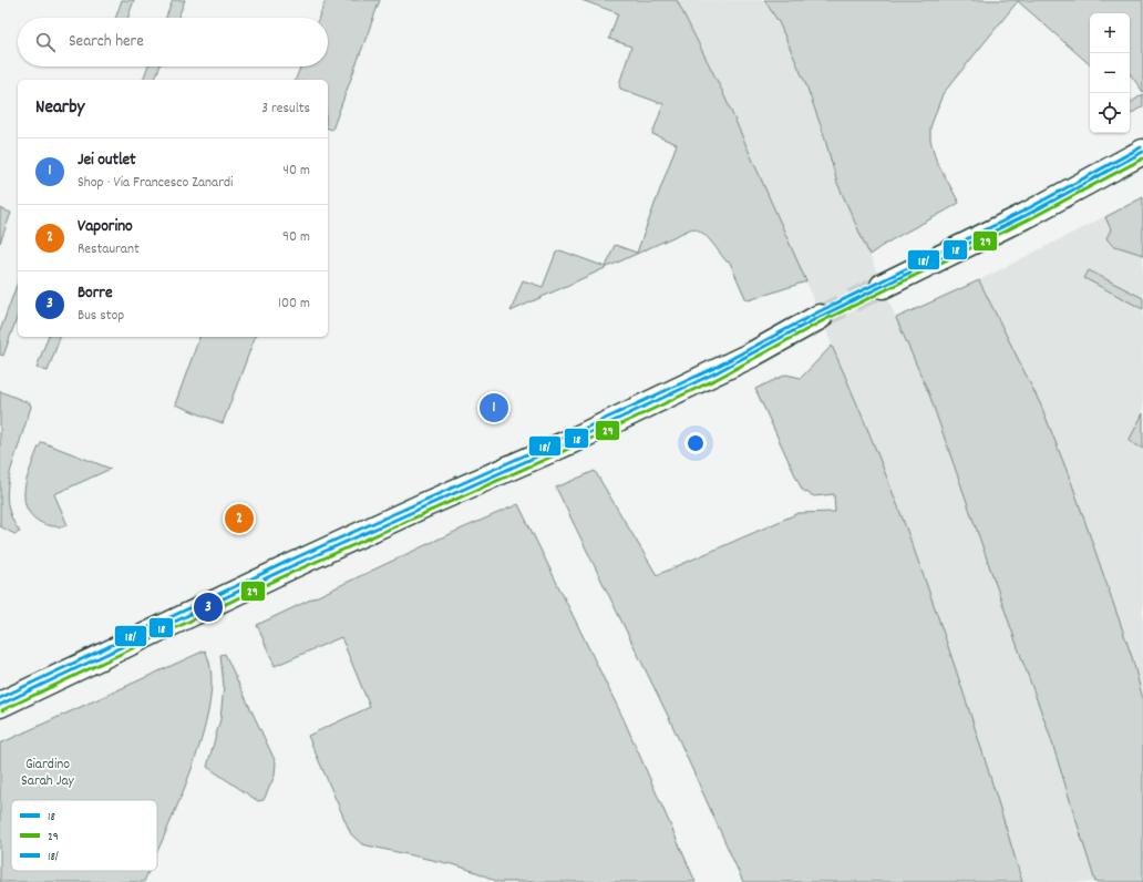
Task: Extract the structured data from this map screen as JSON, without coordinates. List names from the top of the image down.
{
  "parks": ["Giardino Sarah Jay"],
  "lines": ["transit line 18/", "transit line 18", "transit line 29"],
  "legend": ["18", "29", "18/"],
  "page": {
    "map_buttons": ["+", "−"],
    "search": "Search here",
    "heading": ["Nearby", "3 results"],
    "list": [
      {
        "mark": "1",
        "name": "Jei outlet",
        "note": "Shop · Via Francesco Zanardi",
        "value": "40 m"
      },
      {
        "mark": "2",
        "name": "Vaporino",
        "note": "Restaurant",
        "value": "90 m"
      },
      {
        "mark": "3",
        "name": "Borre",
        "note": "Bus stop",
        "value": "100 m"
      }
    ],
    "pins": ["1", "2", "3"]
  }
}
